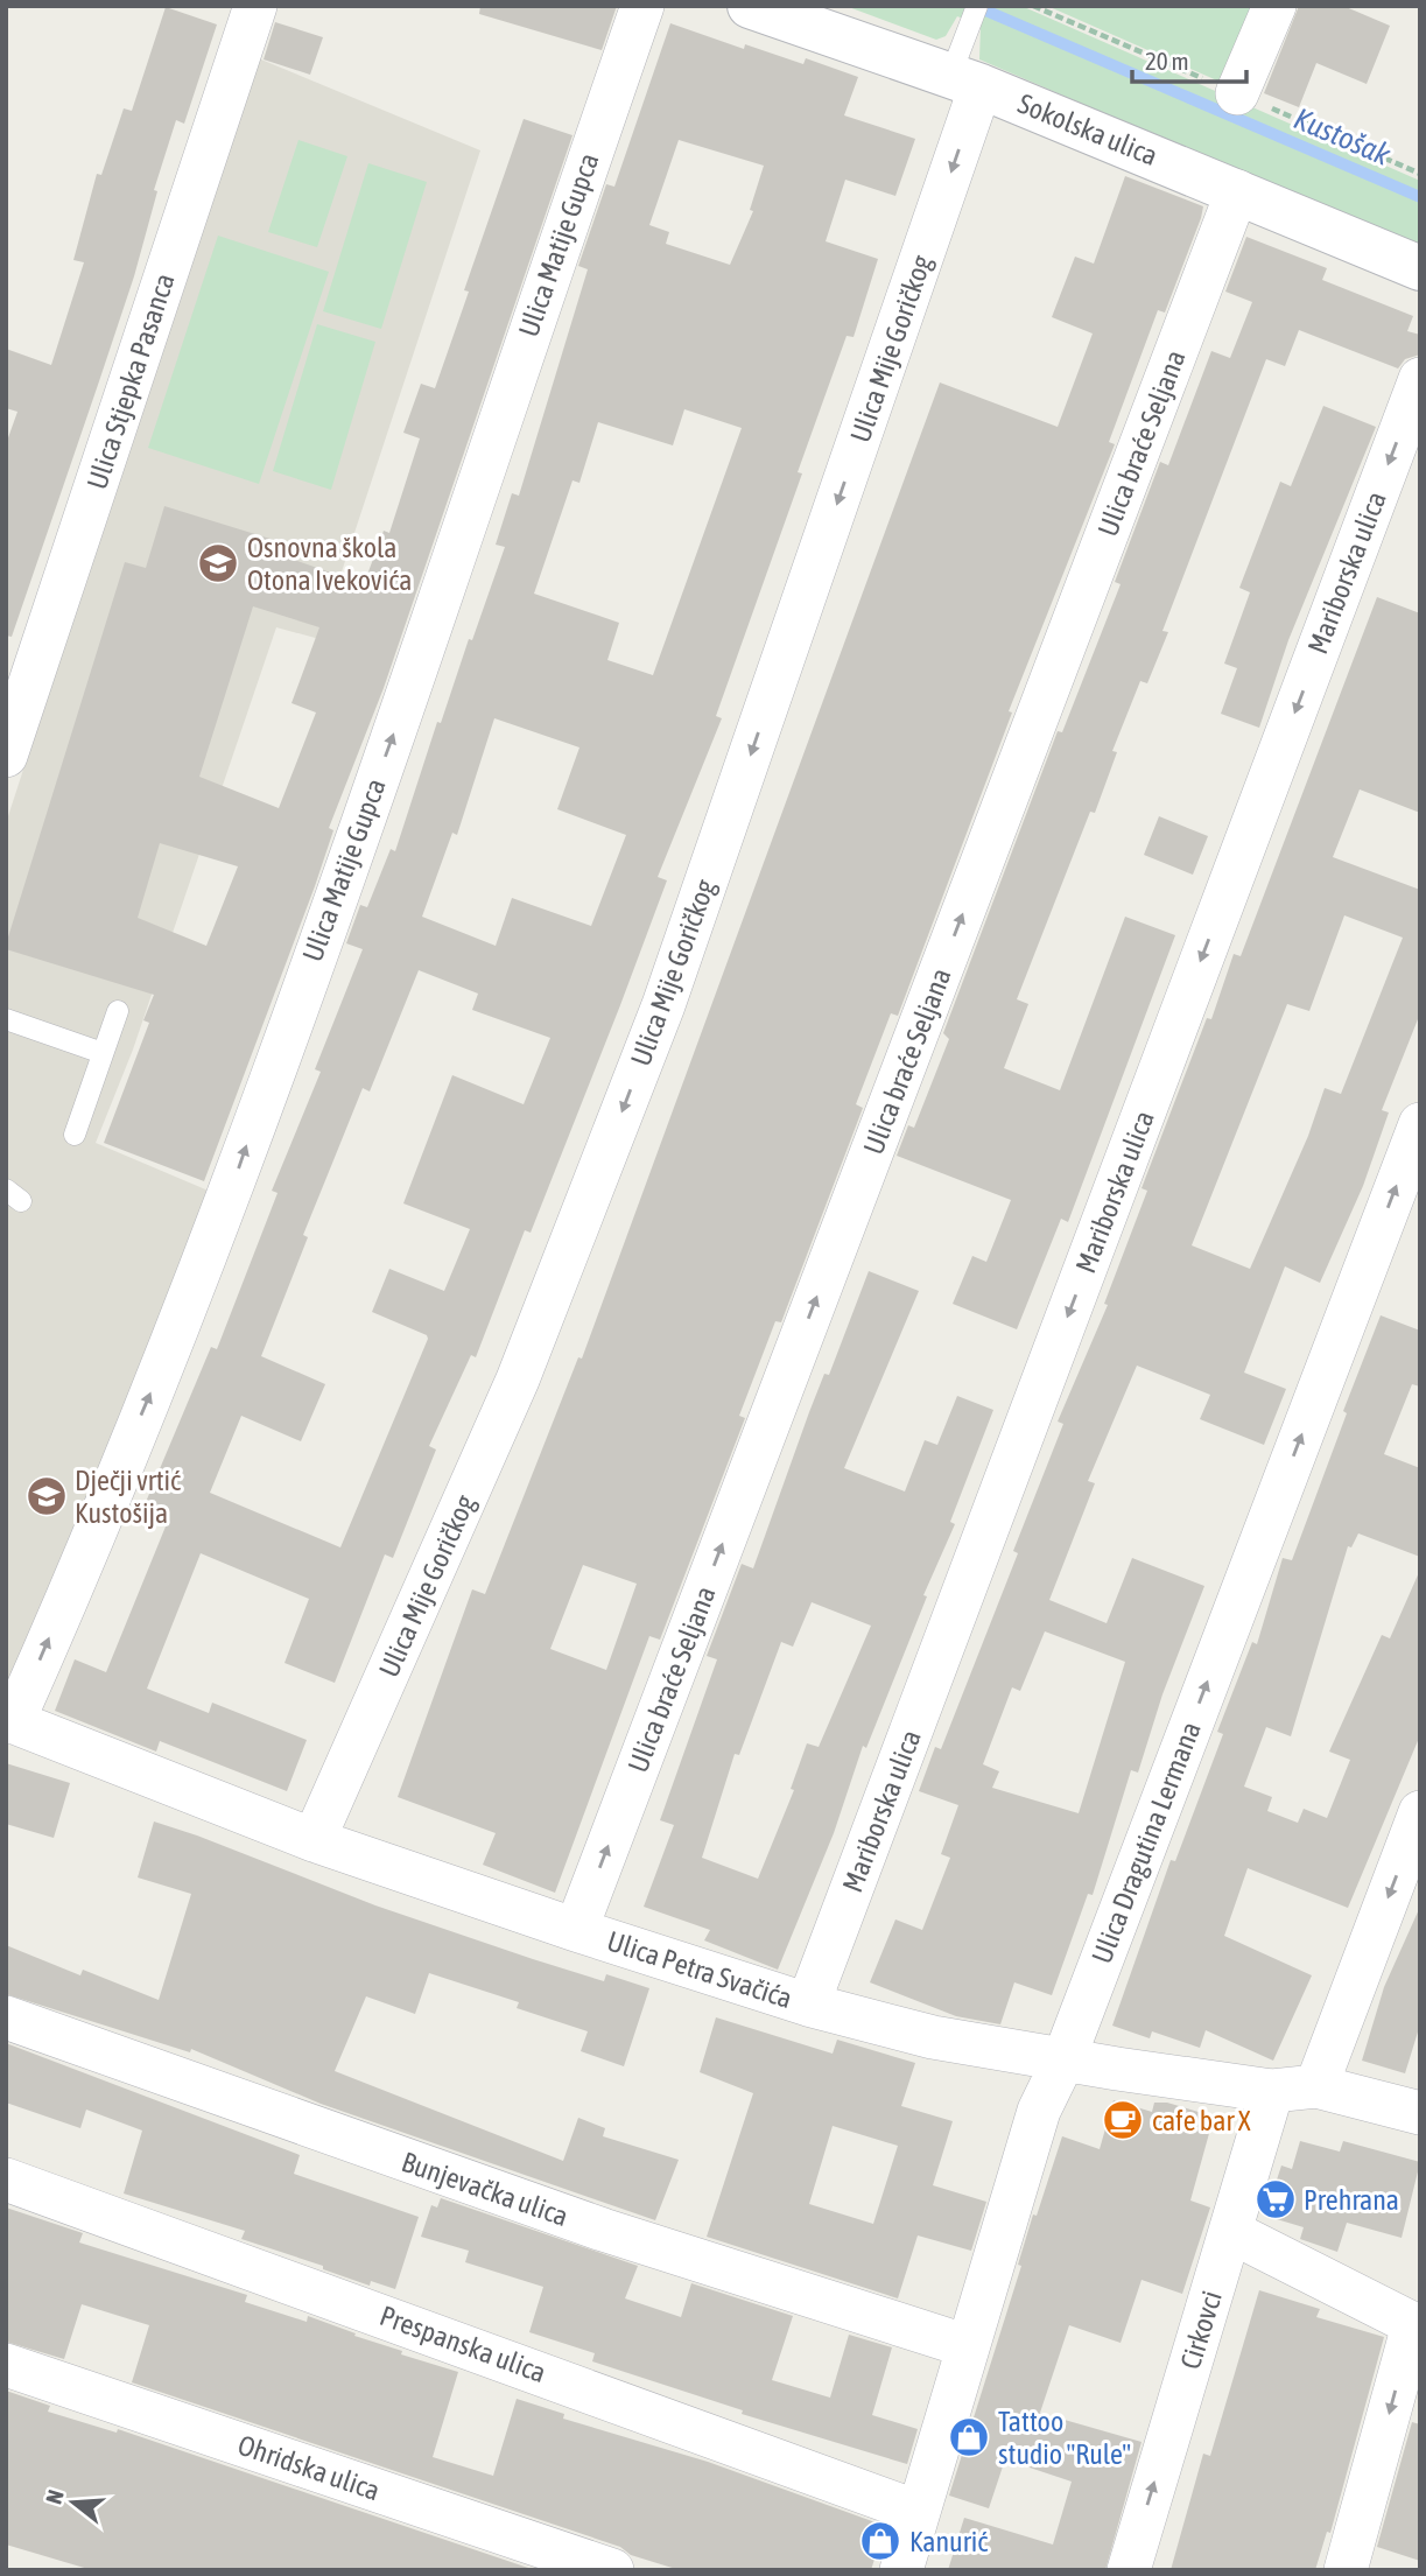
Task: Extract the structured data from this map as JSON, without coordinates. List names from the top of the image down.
{
  "streets": {
    "street": [
      "Sokolska ulica",
      "Ulica Matije Gupca",
      "Ulica Mije Goričkog",
      "Ulica Stjepka Pasanca",
      "Ulica braće Seljana",
      "Mariborska ulica",
      "Ulica Dragutina Lermana",
      "Ulica Petra Svačića",
      "Bunjevačka ulica",
      "Cirkovci",
      "Prespanska ulica",
      "Ohridska ulica"
    ]
  },
  "crossings": [
    ["Sokolska ulica", "Ulica Mije Goričkog"],
    ["Sokolska ulica", "Ulica braće Seljana"],
    ["Ulica Matije Gupca", "Ulica Petra Svačića"],
    ["Ulica Mije Goričkog", "Ulica Petra Svačića"],
    ["Ulica braće Seljana", "Ulica Petra Svačića"],
    ["Mariborska ulica", "Ulica Petra Svačića"],
    ["Ulica Dragutina Lermana", "Ulica Petra Svačića"],
    ["Ulica Dragutina Lermana", "Bunjevačka ulica"],
    ["Ulica Dragutina Lermana", "Prespanska ulica"],
    ["Ulica Petra Svačića", "Cirkovci"]
  ],
  "one_way": [
    "Ulica Matije Gupca",
    "Ulica Mije Goričkog",
    "Ulica braće Seljana",
    "Mariborska ulica",
    "Ulica Dragutina Lermana"
  ],
  "water": ["Kustošak"],
  "places": {
    "school or university": ["Osnovna škola Otona Ivekovića", "Dječji vrtić Kustošija"],
    "cafe": ["cafe bar X"],
    "supermarket": ["Prehrana"],
    "shop": ["Tattoo studio \"Rule\"", "Kanurić"]
  },
  "scale_bar": "20 m",
  "north": "left"
}
